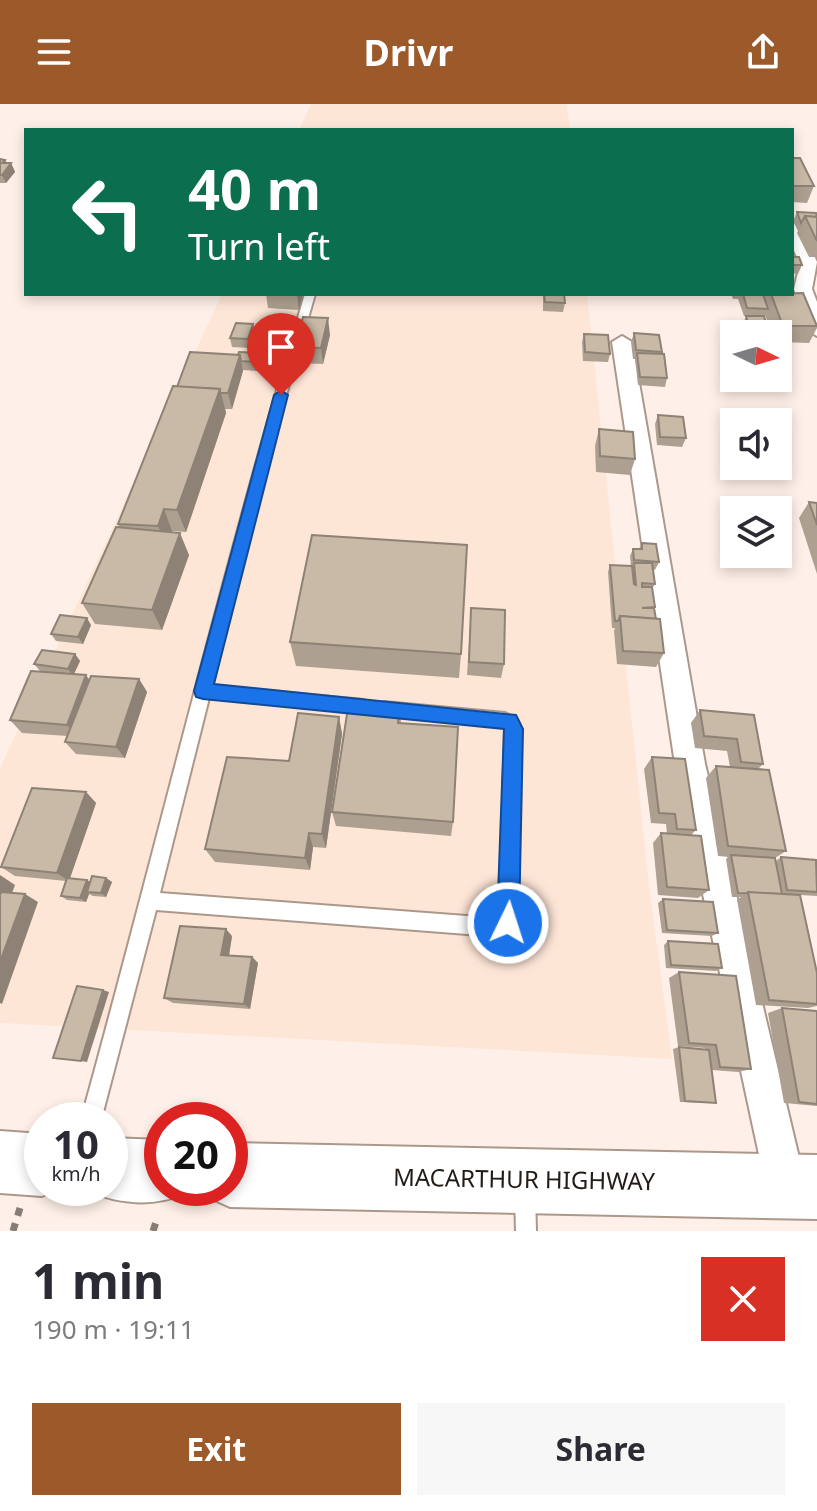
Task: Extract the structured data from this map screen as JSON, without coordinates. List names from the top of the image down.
{
  "streets": {
    "highway": ["MACARTHUR HIGHWAY"]
  },
  "north": "right",
  "page": {
    "header": "Drivr",
    "turn": ["40 m", "Turn left"],
    "speed": "10 km/h",
    "limit": "20",
    "heading": ["1 min", "190 m · 19:11"],
    "buttons": ["Exit", "Share"]
  }
}
